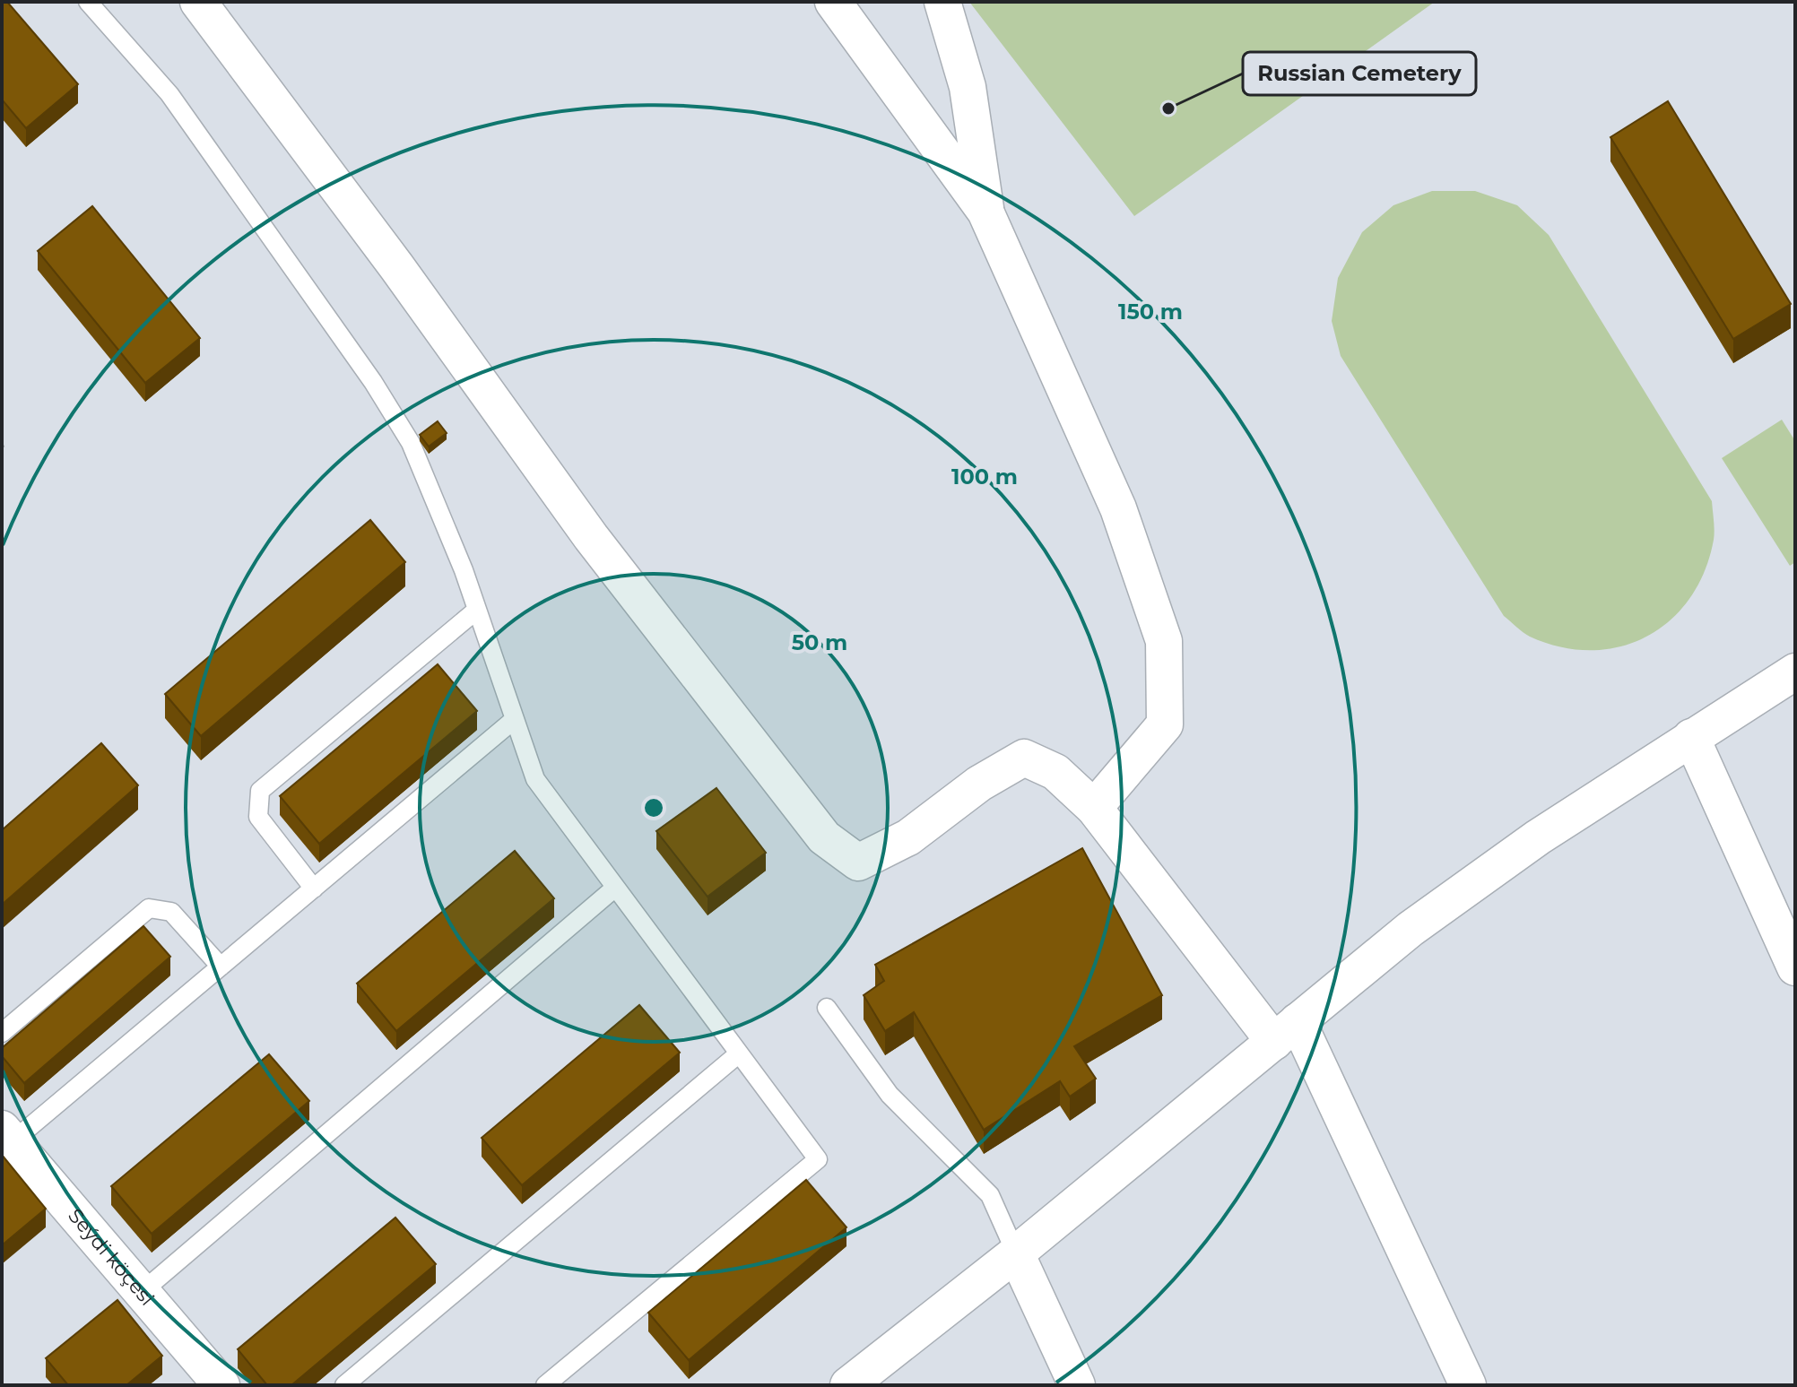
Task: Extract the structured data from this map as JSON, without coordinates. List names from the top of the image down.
{
  "streets": {
    "street": ["Seýdi köçesi"]
  },
  "places": ["Russian Cemetery"],
  "rings": ["150 m", "100 m", "50 m"]
}
